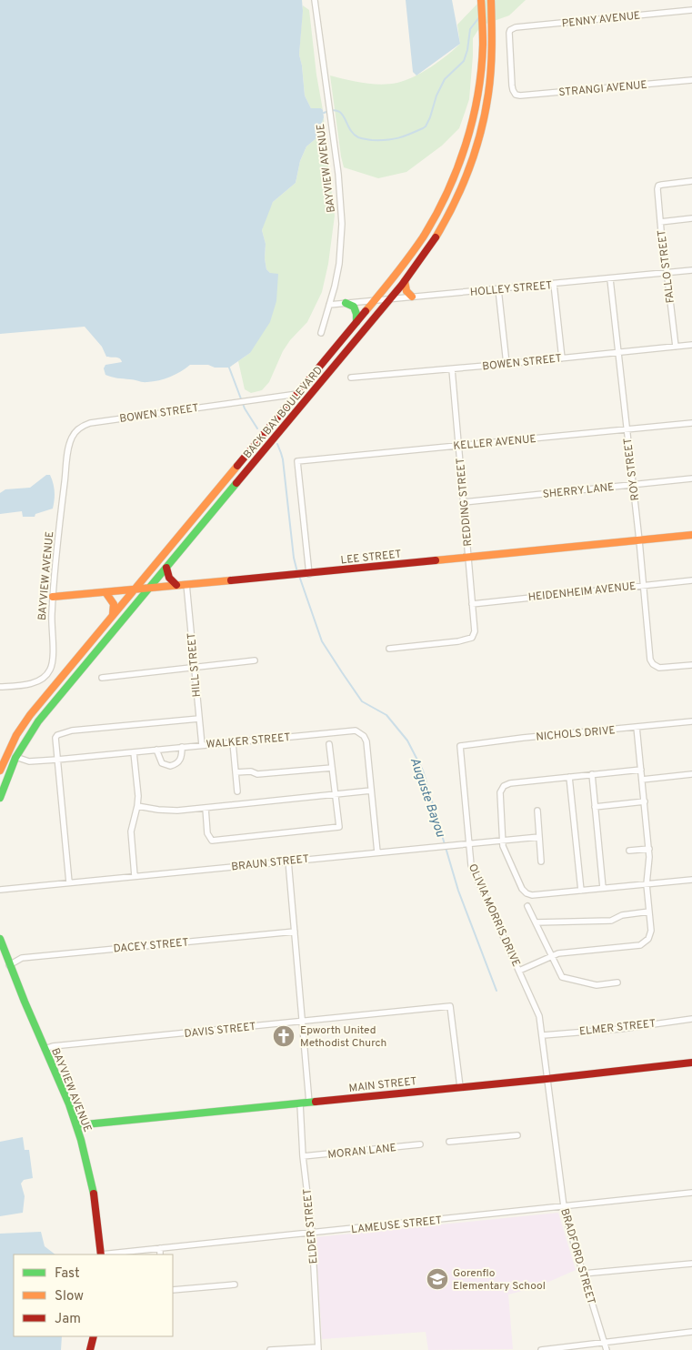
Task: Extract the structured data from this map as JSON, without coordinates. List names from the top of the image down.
{
  "streets": {
    "main road": [
      "BAYVIEW AVENUE",
      "BACK BAY BOULEVARD",
      "LEE STREET",
      "MAIN STREET"
    ],
    "street": [
      "PENNY AVENUE",
      "STRANGI AVENUE",
      "FALLO STREET",
      "HOLLEY STREET",
      "BOWEN STREET",
      "KELLER AVENUE",
      "ROY STREET",
      "SHERRY LANE",
      "REDDING STREET",
      "HEIDENHEIM AVENUE",
      "HILL STREET",
      "NICHOLS DRIVE",
      "WALKER STREET",
      "BRAUN STREET",
      "OLIVIA MORRIS DRIVE",
      "DACEY STREET",
      "ELMER STREET",
      "DAVIS STREET",
      "MORAN LANE",
      "LAMEUSE STREET",
      "ELDER STREET",
      "BRADFORD STREET"
    ]
  },
  "crossings": [
    ["PENNY AVENUE", "STRANGI AVENUE"],
    ["BAYVIEW AVENUE", "HOLLEY STREET"],
    ["BAYVIEW AVENUE", "BOWEN STREET"],
    ["BAYVIEW AVENUE", "LEE STREET"],
    ["BAYVIEW AVENUE", "DACEY STREET"],
    ["BAYVIEW AVENUE", "DAVIS STREET"],
    ["BAYVIEW AVENUE", "MAIN STREET"],
    ["BAYVIEW AVENUE", "LAMEUSE STREET"],
    ["FALLO STREET", "HOLLEY STREET"],
    ["FALLO STREET", "BOWEN STREET"],
    ["HOLLEY STREET", "BACK BAY BOULEVARD"],
    ["HOLLEY STREET", "ROY STREET"],
    ["BOWEN STREET", "BACK BAY BOULEVARD"],
    ["BOWEN STREET", "ROY STREET"],
    ["BOWEN STREET", "REDDING STREET"],
    ["BACK BAY BOULEVARD", "LEE STREET"],
    ["BACK BAY BOULEVARD", "WALKER STREET"],
    ["KELLER AVENUE", "ROY STREET"],
    ["KELLER AVENUE", "REDDING STREET"],
    ["KELLER AVENUE", "LEE STREET"],
    ["ROY STREET", "SHERRY LANE"],
    ["ROY STREET", "LEE STREET"],
    ["ROY STREET", "HEIDENHEIM AVENUE"],
    ["SHERRY LANE", "REDDING STREET"],
    ["REDDING STREET", "LEE STREET"],
    ["REDDING STREET", "HEIDENHEIM AVENUE"],
    ["LEE STREET", "HILL STREET"],
    ["HILL STREET", "WALKER STREET"],
    ["NICHOLS DRIVE", "OLIVIA MORRIS DRIVE"],
    ["WALKER STREET", "BRAUN STREET"],
    ["BRAUN STREET", "OLIVIA MORRIS DRIVE"],
    ["OLIVIA MORRIS DRIVE", "ELMER STREET"],
    ["OLIVIA MORRIS DRIVE", "MAIN STREET"],
    ["OLIVIA MORRIS DRIVE", "BRADFORD STREET"],
    ["DAVIS STREET", "MAIN STREET"],
    ["MAIN STREET", "ELDER STREET"],
    ["MAIN STREET", "BRADFORD STREET"],
    ["MORAN LANE", "ELDER STREET"],
    ["LAMEUSE STREET", "ELDER STREET"],
    ["LAMEUSE STREET", "BRADFORD STREET"]
  ],
  "water": ["Auguste Bayou"],
  "places": {
    "church": ["Epworth United Methodist Church"],
    "school or university": ["Gorenflo Elementary School"]
  },
  "legend": ["Fast", "Slow", "Jam"]
}
